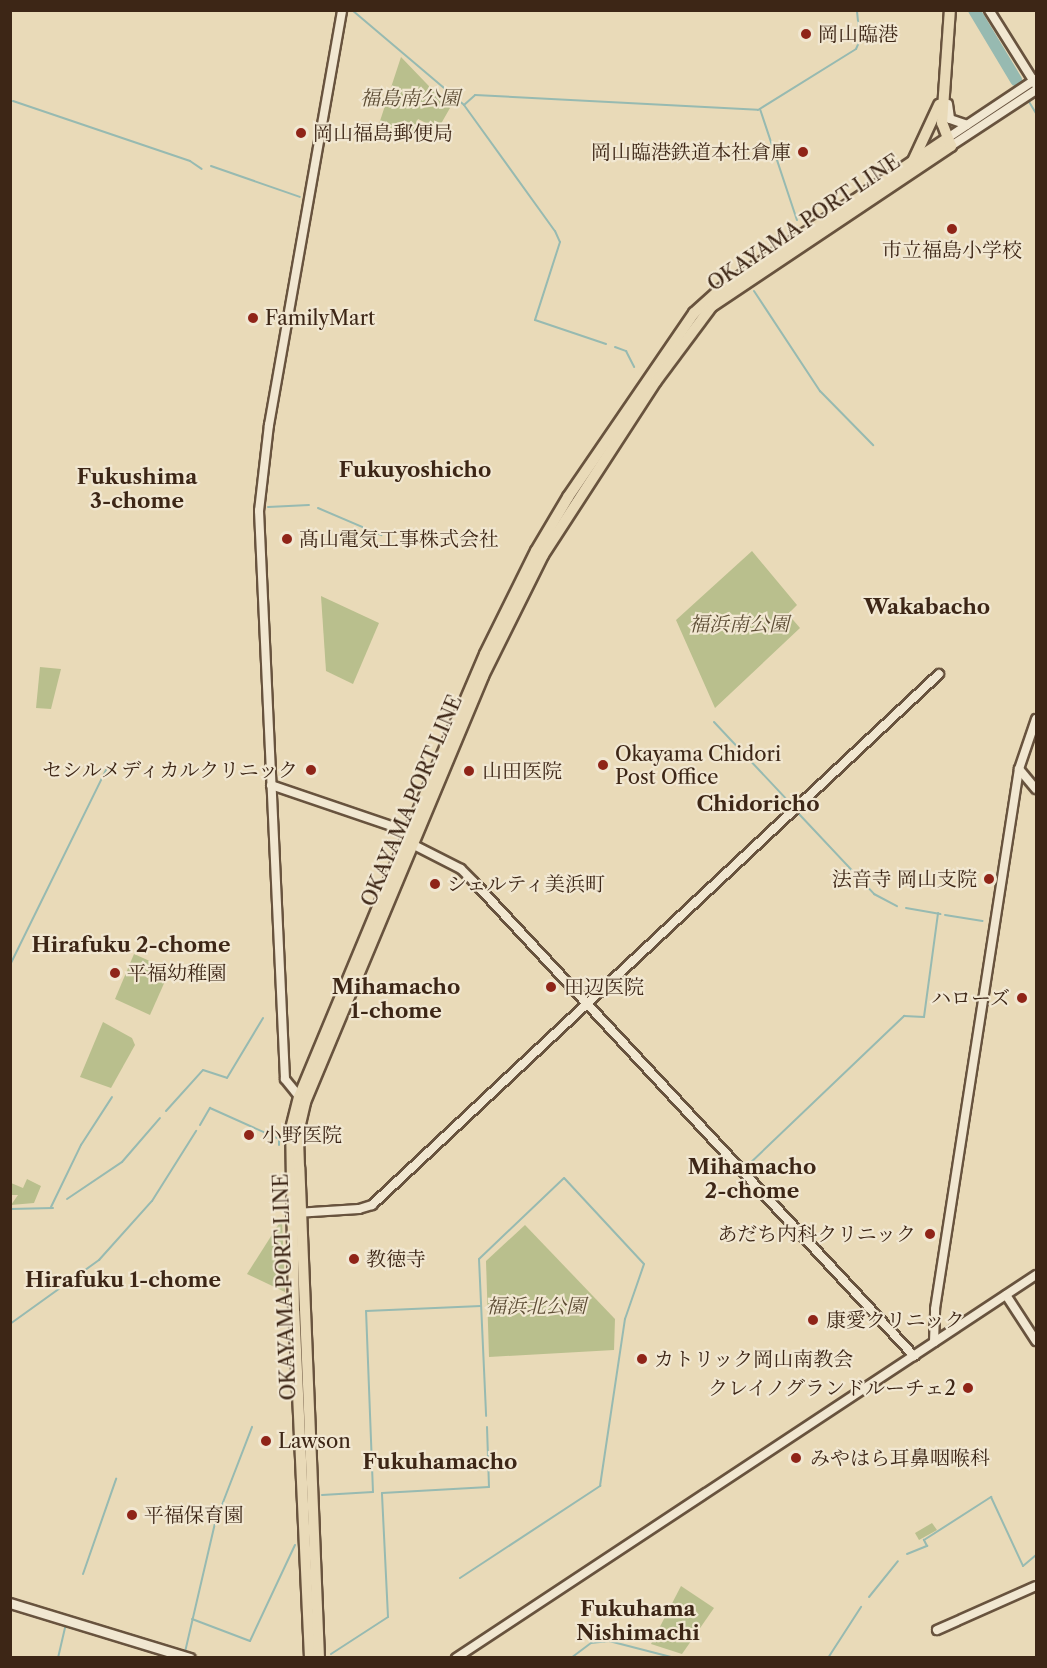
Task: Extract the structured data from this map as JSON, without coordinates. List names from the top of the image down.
{
  "streets": {
    "main road": ["OKAYAMA PORT LINE"]
  },
  "districts": [
    "Fukuyoshicho",
    "Fukushima 3-chome",
    "Wakabacho",
    "Chidoricho",
    "Hirafuku 2-chome",
    "Mihamacho 1-chome",
    "Mihamacho 2-chome",
    "Hirafuku 1-chome",
    "Fukuhamacho",
    "Fukuhama Nishimachi"
  ],
  "parks": ["福島南公園", "福浜南公園", "福浜北公園"],
  "places": [
    "岡山臨港",
    "岡山福島郵便局",
    "岡山臨港鉄道本社倉庫",
    "市立福島小学校",
    "FamilyMart",
    "髙山電気工事株式会社",
    "Okayama Chidori Post Office",
    "セシルメディカルクリニック",
    "山田医院",
    "法音寺 岡山支院",
    "シェルティ美浜町",
    "平福幼稚園",
    "田辺医院",
    "ハローズ",
    "小野医院",
    "あだち内科クリニック",
    "教徳寺",
    "康愛クリニック",
    "カトリック岡山南教会",
    "クレイノグランドルーチェ2",
    "Lawson",
    "みやはら耳鼻咽喉科",
    "平福保育園"
  ]
}
